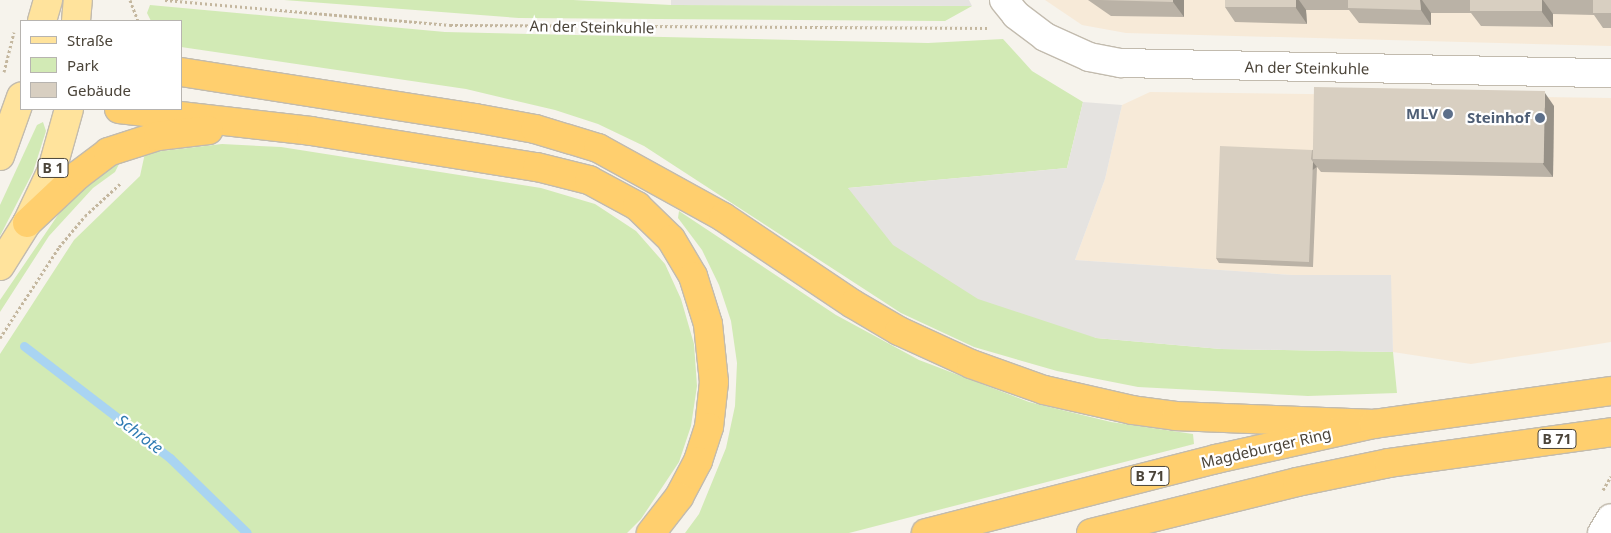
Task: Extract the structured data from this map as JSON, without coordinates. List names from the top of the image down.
{
  "streets": {
    "highway": ["B 71", "Magdeburger Ring"],
    "main road": ["B 1"],
    "street": ["An der Steinkuhle"]
  },
  "water": ["Schrote"],
  "places": ["MLV", "Steinhof"],
  "legend": ["Straße", "Park", "Gebäude"]
}
